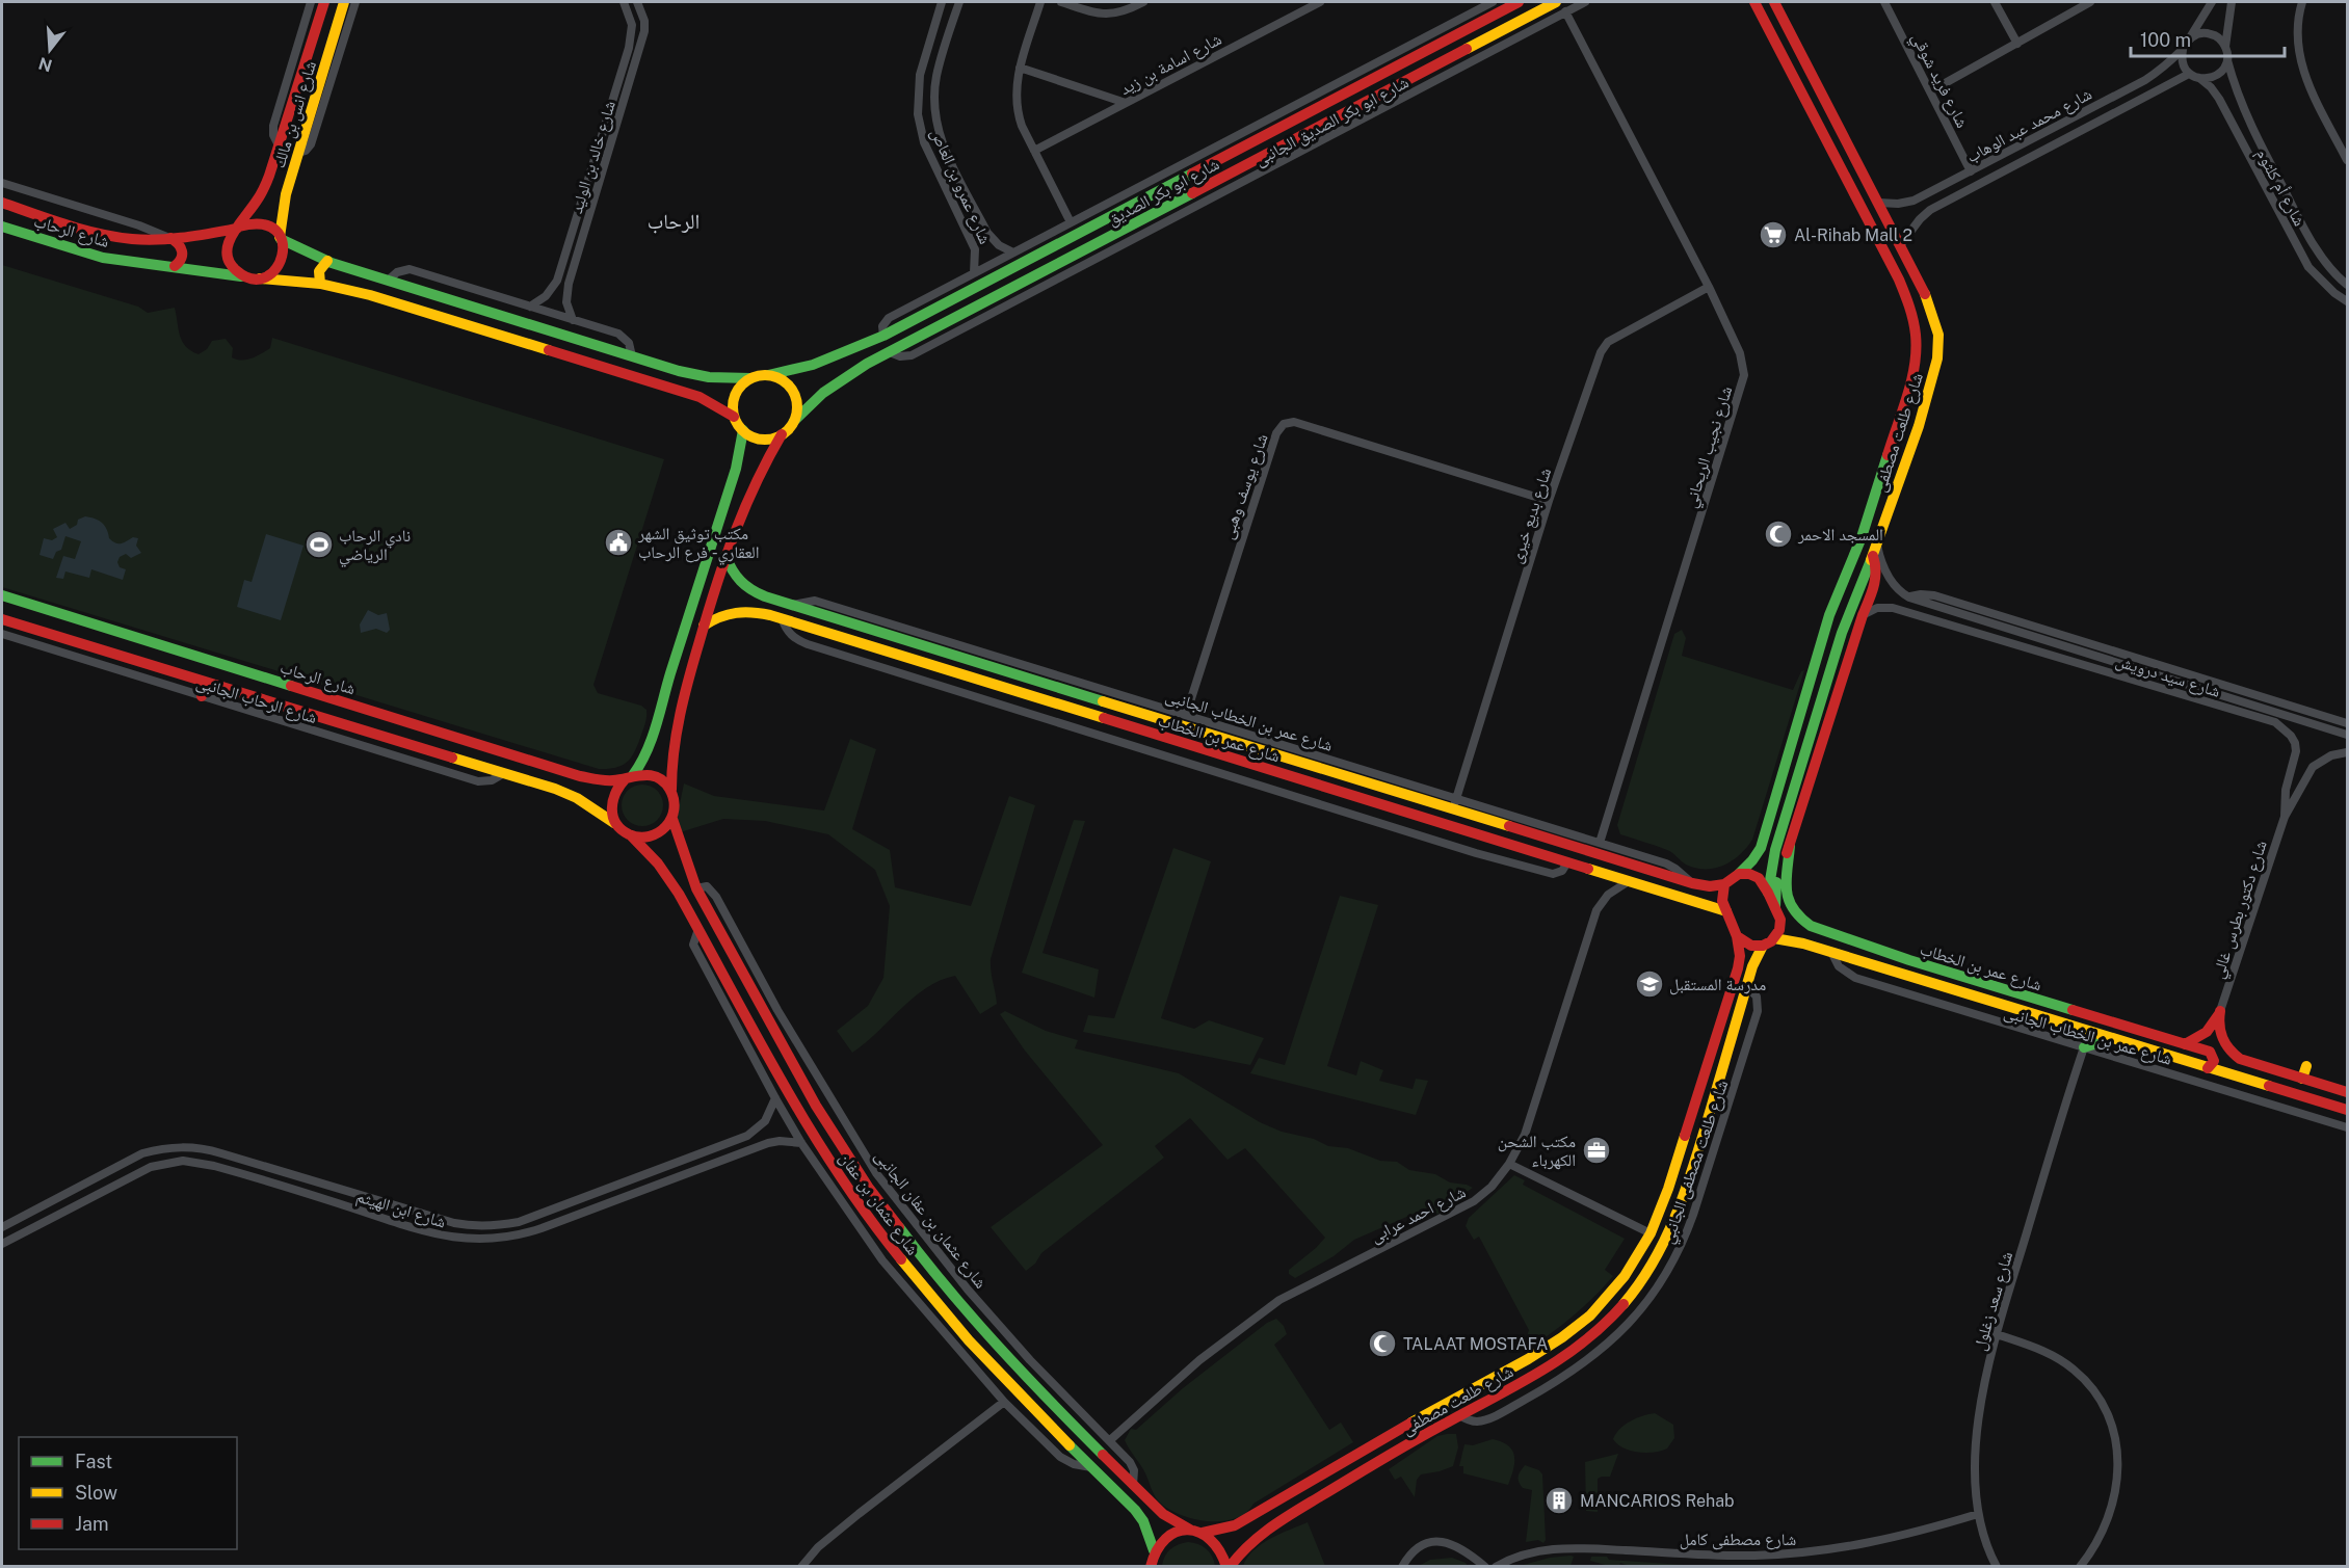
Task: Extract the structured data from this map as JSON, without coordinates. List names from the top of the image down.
{
  "streets": {
    "street": [
      "شارع اسامة بن زيد",
      "شارع فريد شوقي",
      "شارع انس بن مالك",
      "شارع ابو بكر الصديق الجانبى",
      "شارع محمد عبد الوهاب",
      "شارع خالد بن الوليد",
      "شارع عمرو بن العاص",
      "شارع أم كلثوم",
      "شارع ابو بكر الصديق",
      "شارع الرحاب",
      "شارع طلعت مصطفى",
      "شارع نجيب الريحاني",
      "شارع يوسف وهبى",
      "شارع بديع خيرى",
      "شارع سيد درويش",
      "شارع الرحاب الجانبى",
      "شارع عمر بن الخطاب الجانبى",
      "شارع عمر بن الخطاب",
      "شارع دكتور بطرس غالي",
      "شارع طلعت مصطفى الجانبي",
      "شارع عثمان بن عفان",
      "شارع ابن الهيثم",
      "شارع احمد عرابى",
      "شارع عثمان بن عفان الجانبى",
      "شارع سعد زغلول",
      "شارع مصطفى كامل"
    ]
  },
  "crossings": [
    ["شارع فريد شوقي", "شارع محمد عبد الوهاب"],
    ["شارع انس بن مالك", "شارع الرحاب"],
    ["شارع ابو بكر الصديق الجانبى", "شارع عمرو بن العاص"],
    ["شارع ابو بكر الصديق الجانبى", "شارع ابو بكر الصديق"],
    ["شارع ابو بكر الصديق الجانبى", "شارع نجيب الريحاني"],
    ["شارع محمد عبد الوهاب", "شارع أم كلثوم"],
    ["شارع محمد عبد الوهاب", "شارع طلعت مصطفى"],
    ["شارع الرحاب", "شارع عثمان بن عفان"],
    ["شارع طلعت مصطفى", "شارع سيد درويش"],
    ["شارع طلعت مصطفى", "شارع عمر بن الخطاب"],
    ["شارع طلعت مصطفى", "شارع طلعت مصطفى الجانبي"],
    ["شارع طلعت مصطفى", "شارع عثمان بن عفان"],
    ["شارع نجيب الريحاني", "شارع بديع خيرى"],
    ["شارع نجيب الريحاني", "شارع عمر بن الخطاب الجانبى"],
    ["شارع يوسف وهبى", "شارع بديع خيرى"],
    ["شارع يوسف وهبى", "شارع عمر بن الخطاب الجانبى"],
    ["شارع بديع خيرى", "شارع عمر بن الخطاب الجانبى"],
    ["شارع بديع خيرى", "شارع عمر بن الخطاب"],
    ["شارع سيد درويش", "شارع دكتور بطرس غالي"],
    ["شارع عمر بن الخطاب الجانبى", "شارع عمر بن الخطاب"],
    ["شارع عمر بن الخطاب الجانبى", "شارع سعد زغلول"],
    ["شارع عمر بن الخطاب", "شارع احمد عرابى"],
    ["شارع عثمان بن عفان", "شارع عثمان بن عفان الجانبى"],
    ["شارع احمد عرابى", "شارع عثمان بن عفان الجانبى"],
    ["شارع سعد زغلول", "شارع مصطفى كامل"]
  ],
  "districts": ["الرحاب"],
  "places": {
    "supermarket": ["Al-Rihab Mall 2"],
    "mosque": ["المسجد الاحمر", "TALAAT MOSTAFA"],
    "public building": ["مكتب توثيق الشهر العقاري - فرع الرحاب"],
    "sports": ["نادي الرحاب الرياضي"],
    "school or university": ["مدرسة المستقبل"],
    "office": ["مكتب الشحن الكهرباء"],
    "building": ["MANCARIOS Rehab"]
  },
  "legend": ["Fast", "Slow", "Jam"],
  "scale_bar": "100 m",
  "north": "bottom"
}
